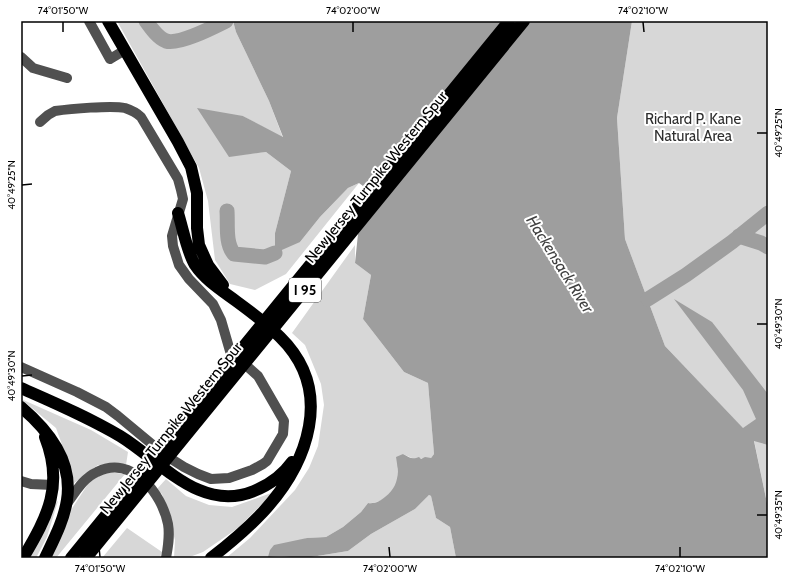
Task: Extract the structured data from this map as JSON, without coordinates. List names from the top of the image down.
{
  "streets": {
    "highway": ["New Jersey Turnpike Western Spur", "I 95"]
  },
  "water": ["Hackensack River"],
  "parks": ["Richard P. Kane Natural Area"],
  "coordinates": [
    "74°01'50\"W",
    "74°02'00\"W",
    "74°02'10\"W",
    "40°49'25\"N",
    "40°49'30\"N",
    "40°49'35\"N"
  ]
}
